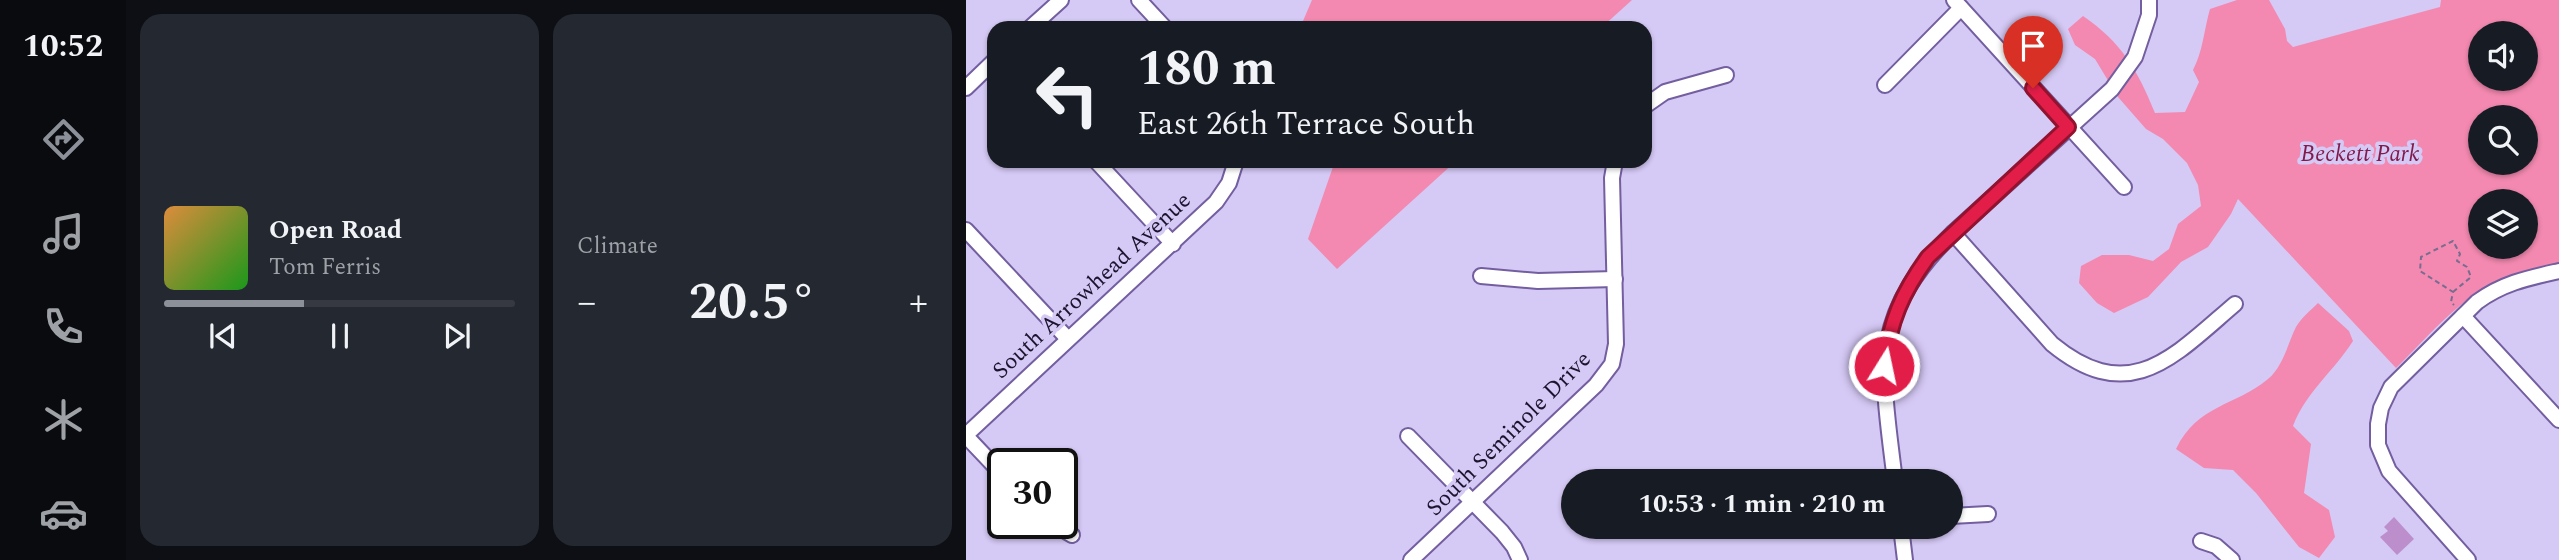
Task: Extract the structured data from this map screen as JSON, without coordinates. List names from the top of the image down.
{
  "streets": {
    "street": ["South Arrowhead Avenue", "South Seminole Drive"]
  },
  "parks": ["Beckett Park"],
  "page": {
    "tabs": "10:52",
    "tile": "Climate",
    "turn": ["180 m", "East 26th Terrace South"],
    "song": ["Open Road", "Tom Ferris"],
    "heat": ["−", "20.5°", "+"],
    "limit": "30",
    "trip": "10:53 · 1 min · 210 m"
  }
}
